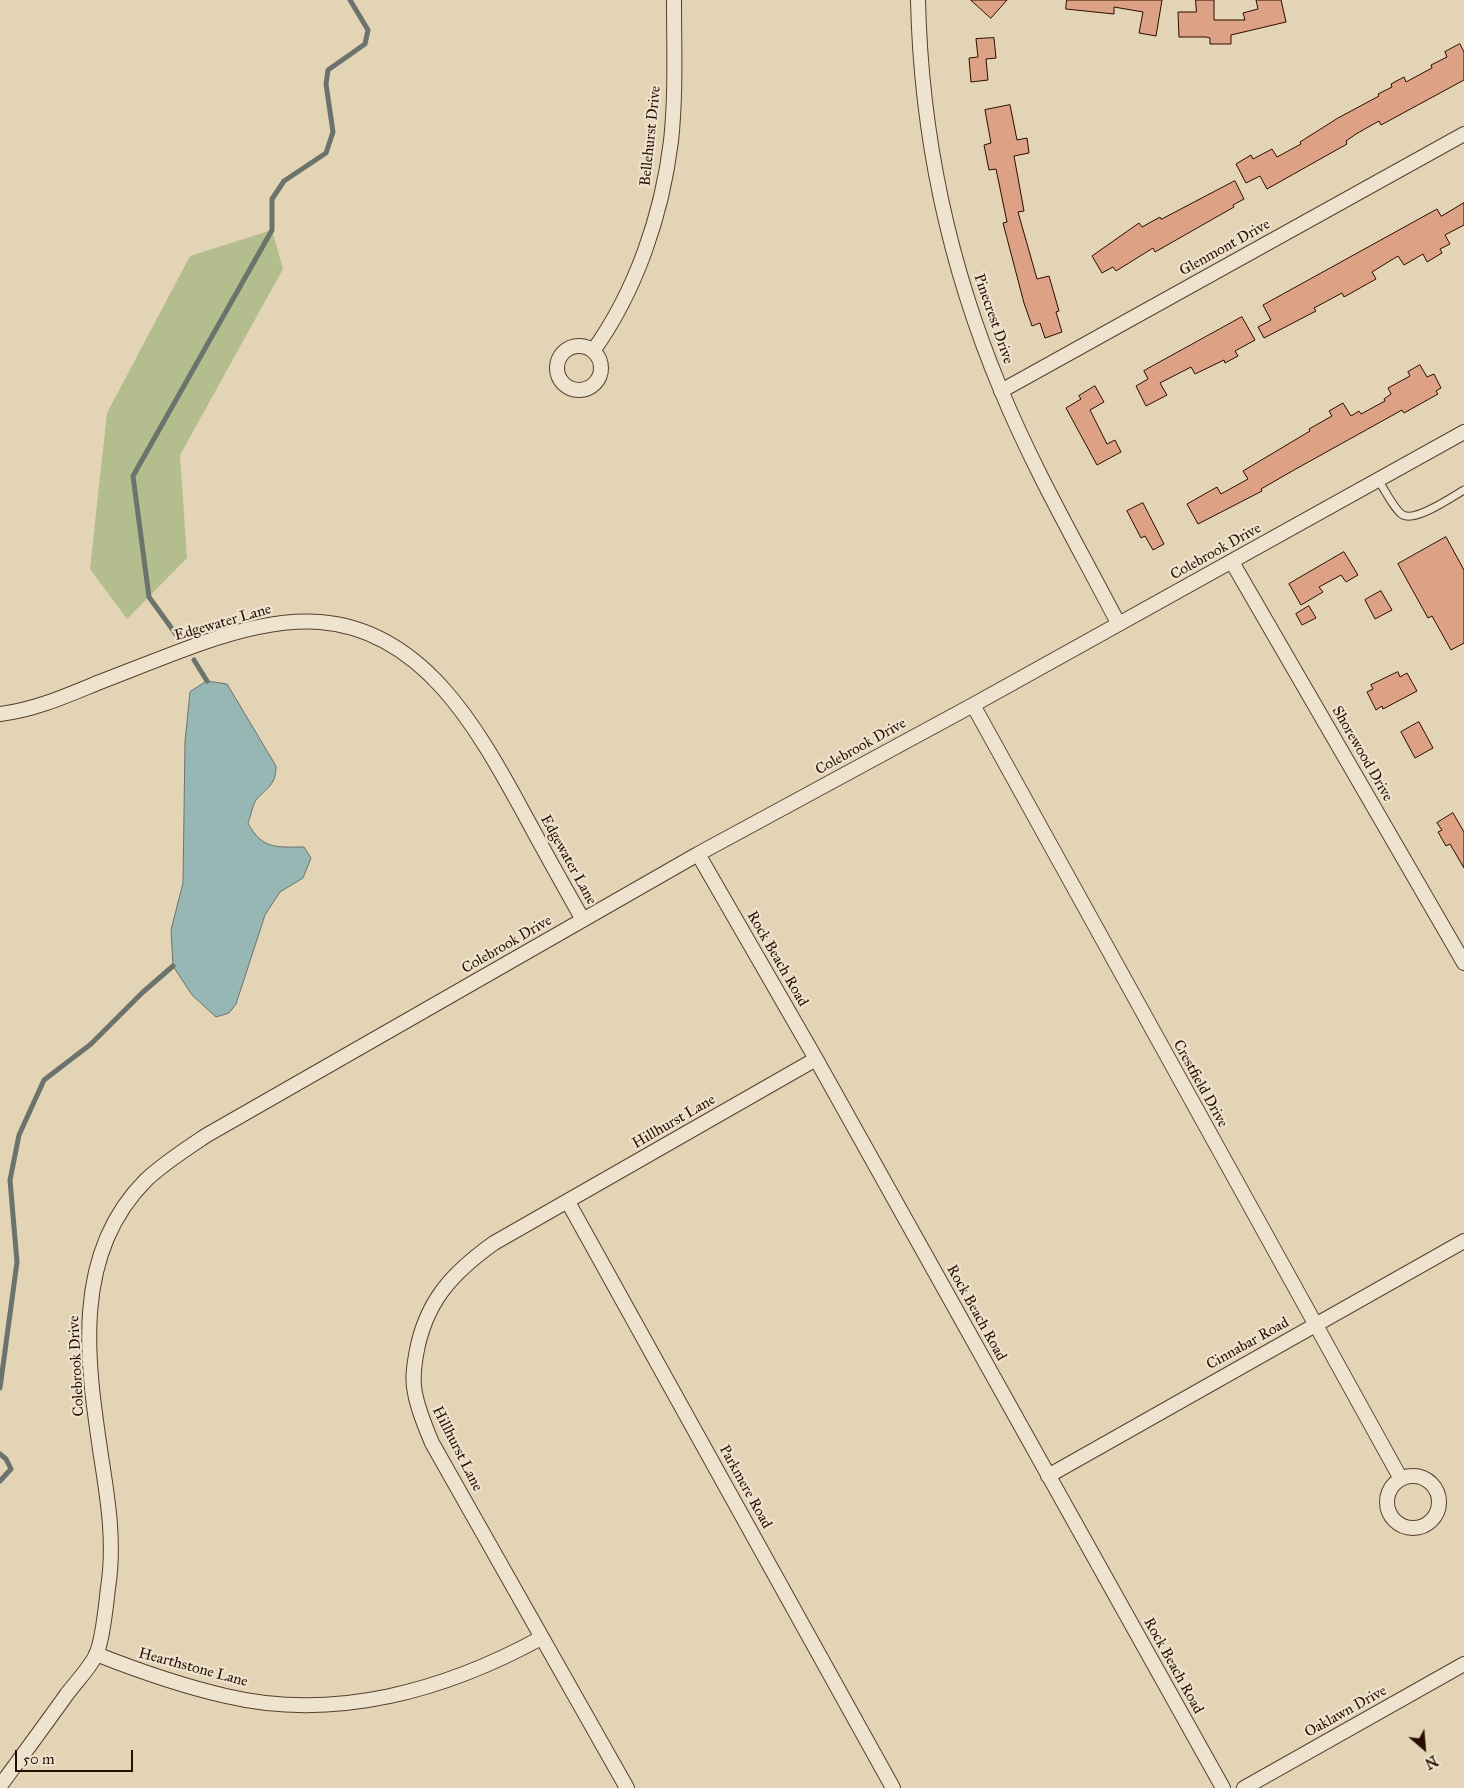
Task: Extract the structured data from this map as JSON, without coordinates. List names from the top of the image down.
{
  "streets": {
    "street": [
      "Bellehurst Drive",
      "Glenmont Drive",
      "Pinecrest Drive",
      "Colebrook Drive",
      "Edgewater Lane",
      "Shorewood Drive",
      "Rock Beach Road",
      "Crestfield Drive",
      "Hillhurst Lane",
      "Cinnabar Road",
      "Parkmere Road",
      "Hearthstone Lane",
      "Oaklawn Drive"
    ]
  },
  "crossings": [
    ["Glenmont Drive", "Pinecrest Drive"],
    ["Pinecrest Drive", "Colebrook Drive"],
    ["Colebrook Drive", "Edgewater Lane"],
    ["Colebrook Drive", "Shorewood Drive"],
    ["Colebrook Drive", "Rock Beach Road"],
    ["Colebrook Drive", "Crestfield Drive"],
    ["Colebrook Drive", "Hearthstone Lane"],
    ["Rock Beach Road", "Hillhurst Lane"],
    ["Rock Beach Road", "Cinnabar Road"],
    ["Crestfield Drive", "Cinnabar Road"],
    ["Hillhurst Lane", "Parkmere Road"],
    ["Hillhurst Lane", "Hearthstone Lane"]
  ],
  "scale_bar": "50 m",
  "north": "bottom right"
}
